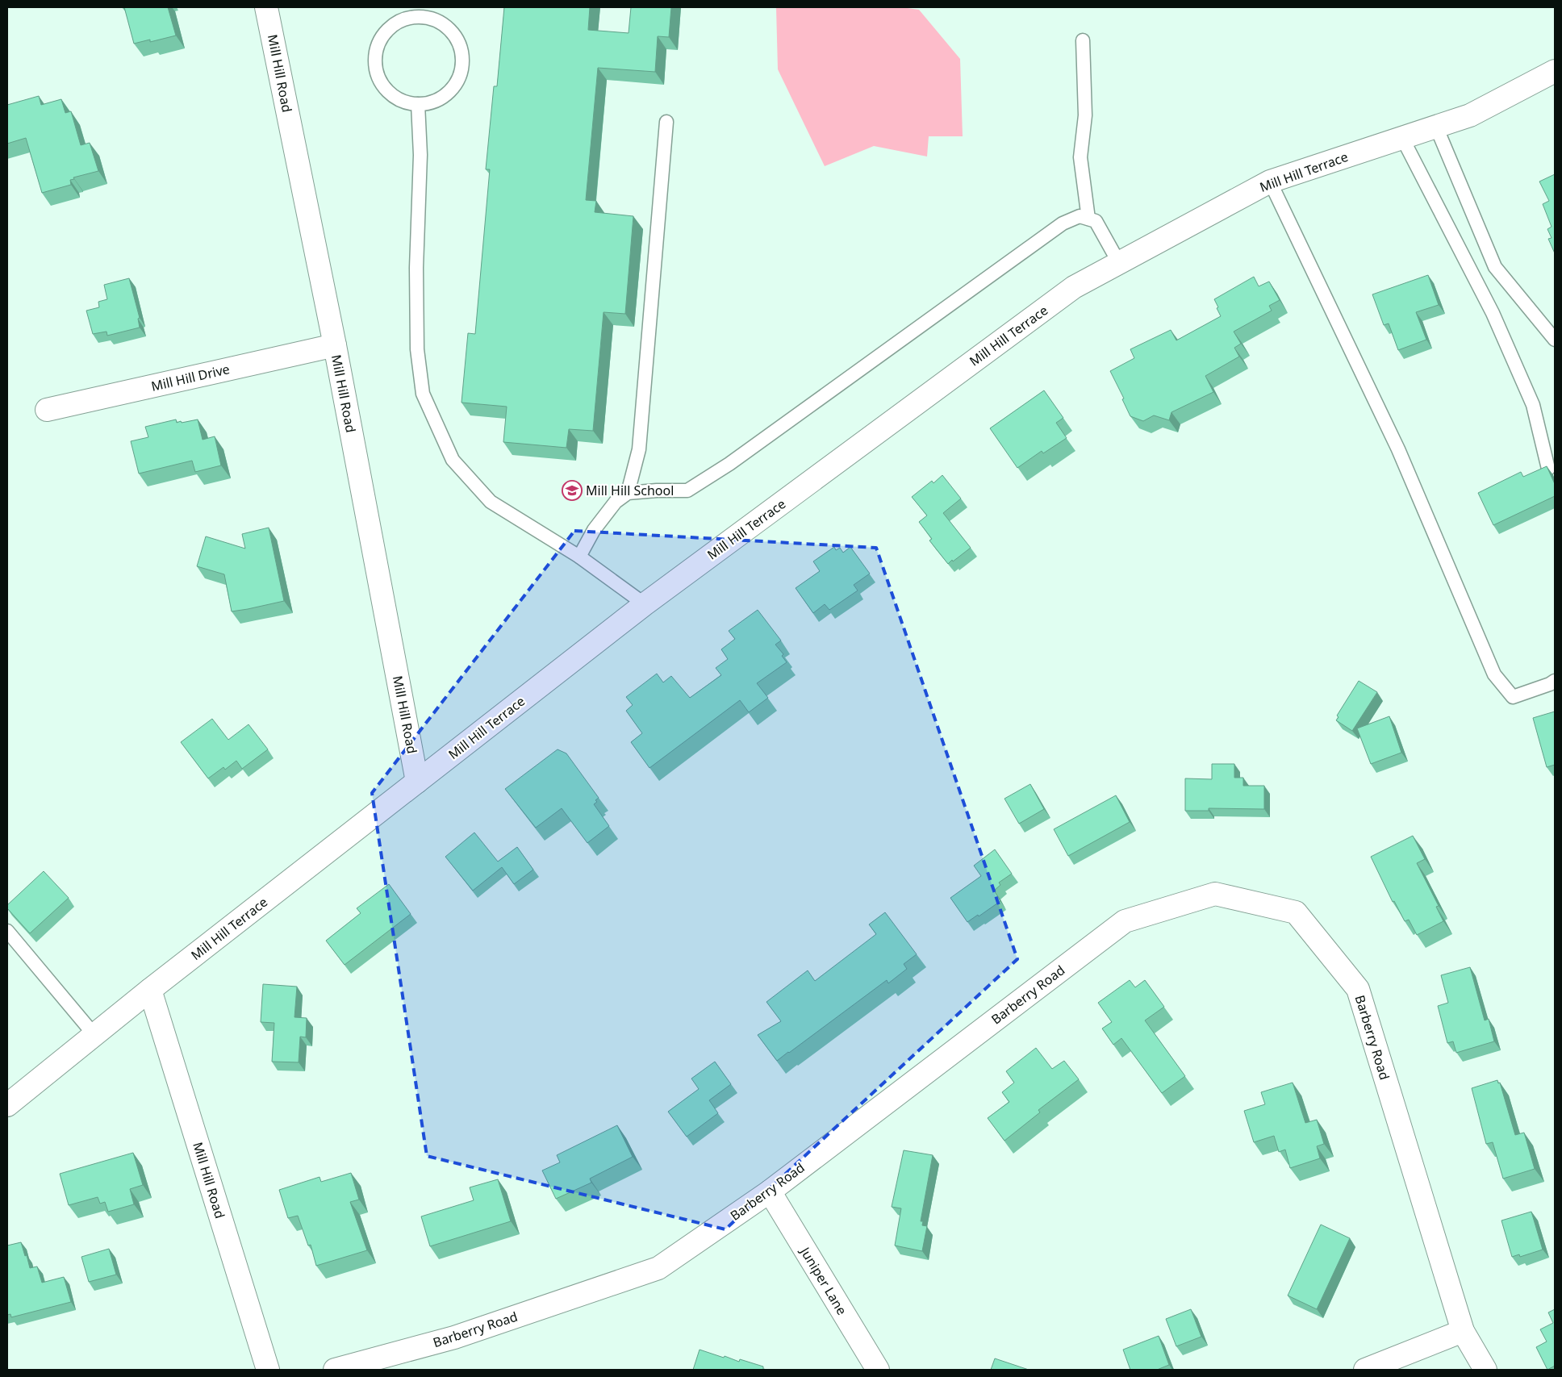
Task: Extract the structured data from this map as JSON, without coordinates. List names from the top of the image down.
{
  "streets": {
    "street": [
      "Mill Hill Road",
      "Mill Hill Terrace",
      "Mill Hill Drive",
      "Barberry Road",
      "Juniper Lane"
    ]
  },
  "crossings": [
    ["Mill Hill Road", "Mill Hill Terrace"],
    ["Mill Hill Road", "Mill Hill Drive"],
    ["Barberry Road", "Juniper Lane"]
  ],
  "places": {
    "school or university": ["Mill Hill School"]
  }
}
